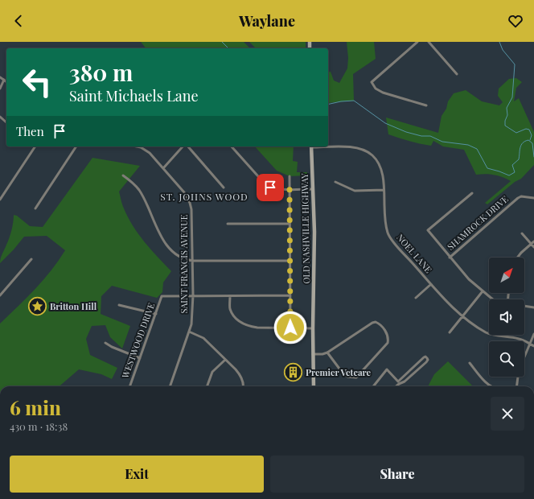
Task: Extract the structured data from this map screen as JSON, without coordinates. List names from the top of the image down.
{
  "streets": {
    "main road": ["OLD NASHVILLE HIGHWAY"],
    "street": [
      "SHAMROCK DRIVE",
      "NOEL LANE",
      "SAINT FRANCIS AVENUE",
      "WESTWOOD DRIVE"
    ]
  },
  "crossings": [
    ["OLD NASHVILLE HIGHWAY", "NOEL LANE"],
    ["SAINT FRANCIS AVENUE", "WESTWOOD DRIVE"]
  ],
  "districts": ["ST. JOHNS WOOD"],
  "places": {
    "place": ["Britton Hill"],
    "building": ["Premier Vetcare"]
  },
  "north": "top right",
  "page": {
    "header": "Waylane",
    "turn": ["380 m", "Saint Michaels Lane"],
    "then": "Then",
    "heading": ["6 min", "430 m · 18:38"],
    "buttons": ["Exit", "Share"]
  }
}
